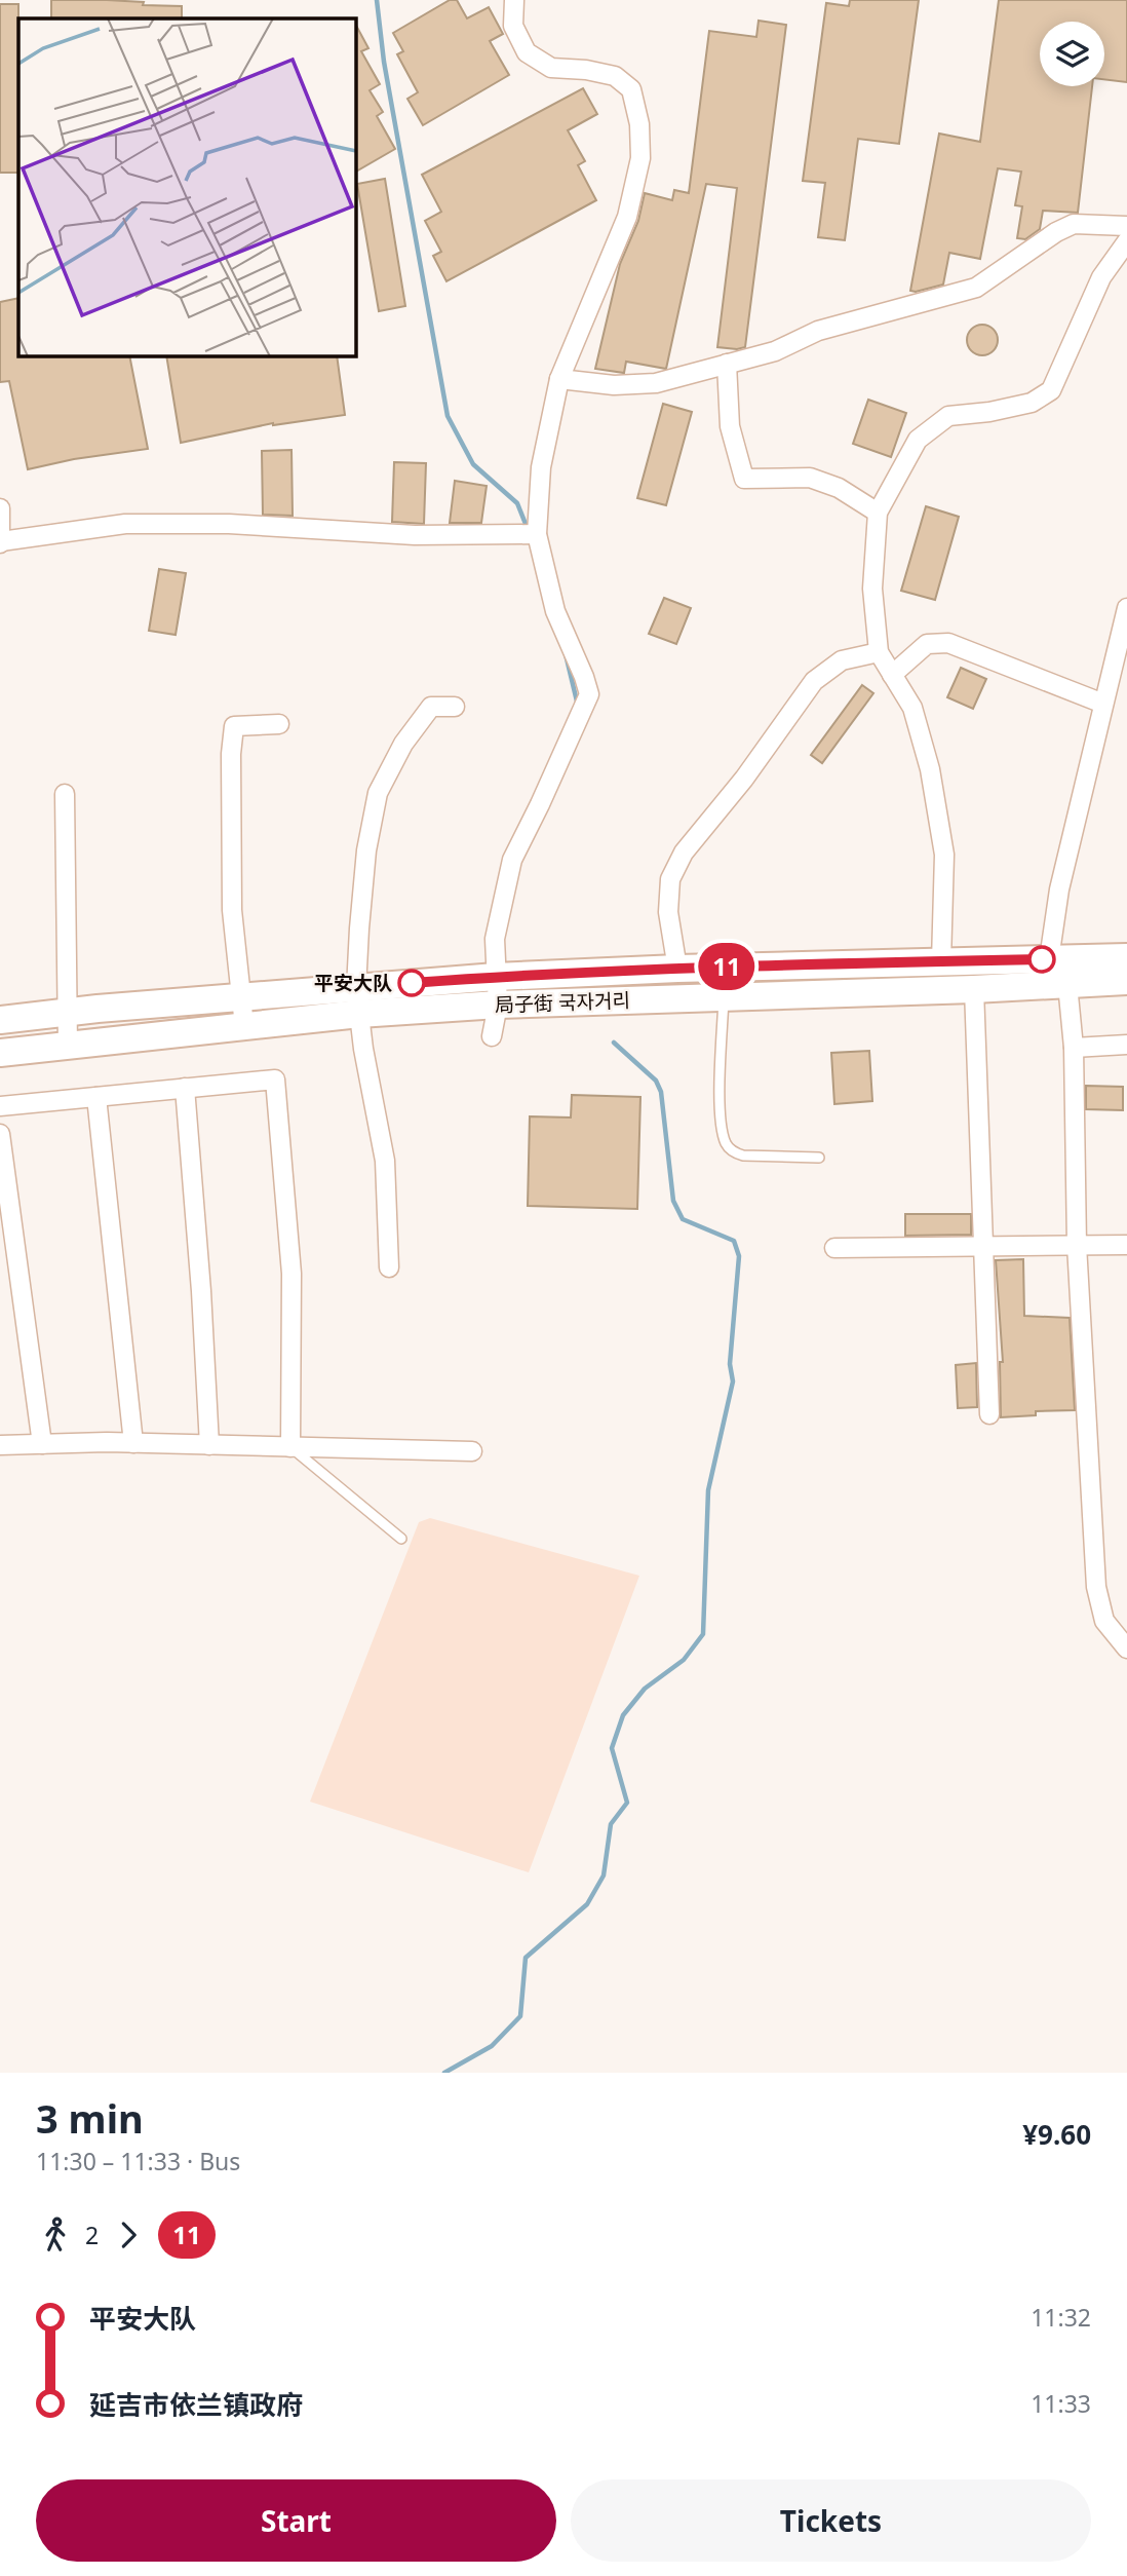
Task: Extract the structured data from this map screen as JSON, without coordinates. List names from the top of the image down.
{
  "streets": {
    "main road": ["局子街 국자거리"]
  },
  "places": ["平安大队"],
  "lines": ["bus line 11"],
  "page": {
    "on_map": "11",
    "heading": ["3 min", "11:30 – 11:33 · Bus", "¥9.60"],
    "legs": ["2", "11"],
    "list": [
      {
        "name": "平安大队",
        "value": "11:32"
      },
      {
        "name": "延吉市依兰镇政府",
        "value": "11:33"
      }
    ],
    "buttons": ["Start", "Tickets"]
  }
}
